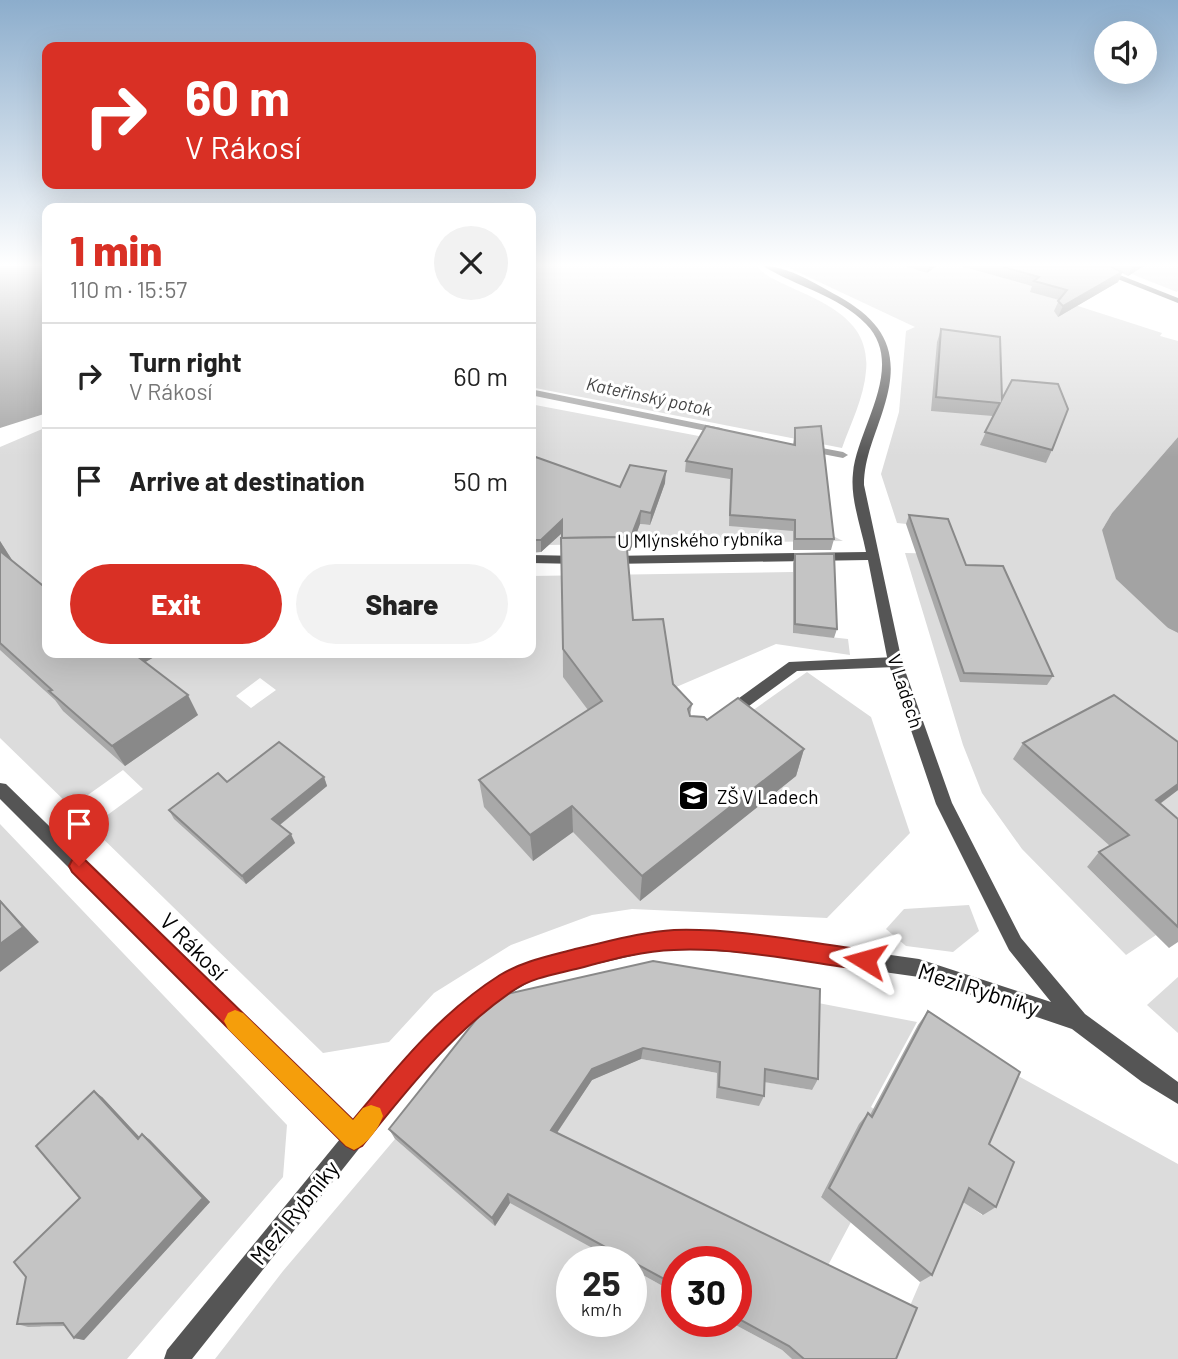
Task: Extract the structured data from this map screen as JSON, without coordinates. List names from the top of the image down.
{
  "streets": {
    "street": [
      "U Mlýnského rybníka",
      "V Ladech",
      "V Rákosí",
      "Mezi Rybníky"
    ]
  },
  "crossings": [
    ["U Mlýnského rybníka", "V Ladech"],
    ["V Ladech", "Mezi Rybníky"],
    ["V Rákosí", "Mezi Rybníky"]
  ],
  "water": ["Kateřinský potok"],
  "places": {
    "school or university": ["ZŠ V Ladech"]
  },
  "page": {
    "turn": ["60 m", "V Rákosí"],
    "heading": ["1 min", "110 m · 15:57"],
    "list": [
      {
        "name": "Turn right",
        "note": "V Rákosí",
        "value": "60 m"
      },
      {
        "name": "Arrive at destination",
        "value": "50 m"
      }
    ],
    "buttons": ["Exit", "Share"],
    "speed": "25 km/h",
    "limit": "30"
  }
}
